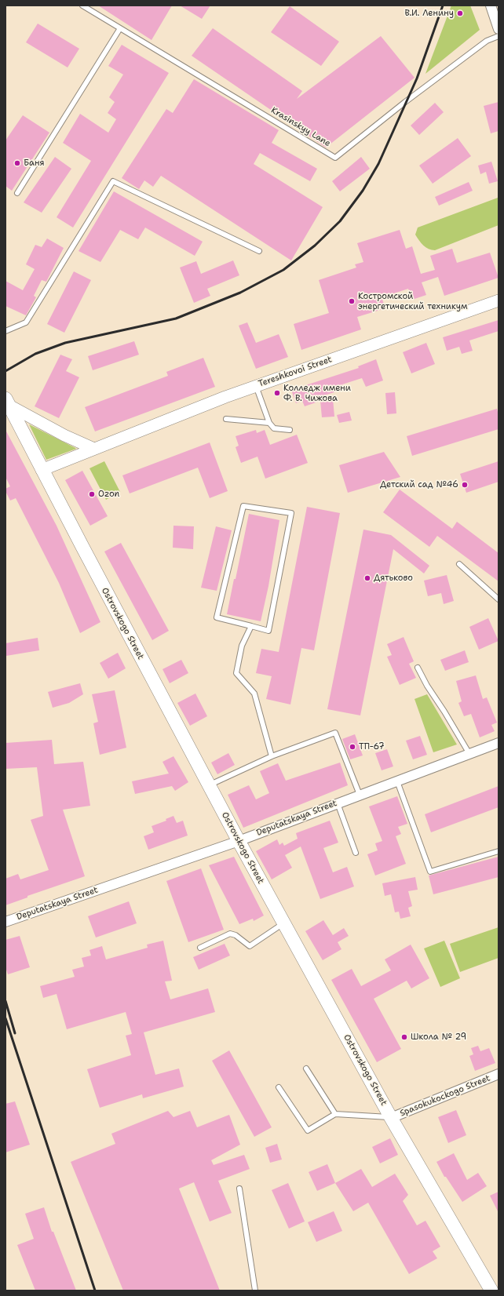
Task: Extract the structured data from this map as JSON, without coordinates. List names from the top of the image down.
{
  "streets": {
    "main road": ["Ostrovskogo Street"],
    "street": ["Tereshkovoi Street", "Deputatskaya Street", "Spasokukoсkogo Street"],
    "lane": ["Krasinskyy Lane"]
  },
  "crossings": [
    ["Tereshkovoi Street", "Ostrovskogo Street"],
    ["Ostrovskogo Street", "Deputatskaya Street"],
    ["Ostrovskogo Street", "Spasokukoсkogo Street"]
  ],
  "places": [
    "В.И. Ленину",
    "Баня",
    "Костромской энергетический техникум",
    "Колледж имени Ф. В. Чижова",
    "Детский сад №46",
    "Ozon",
    "Дятьково",
    "ТП-67",
    "Школа № 29"
  ]
}
